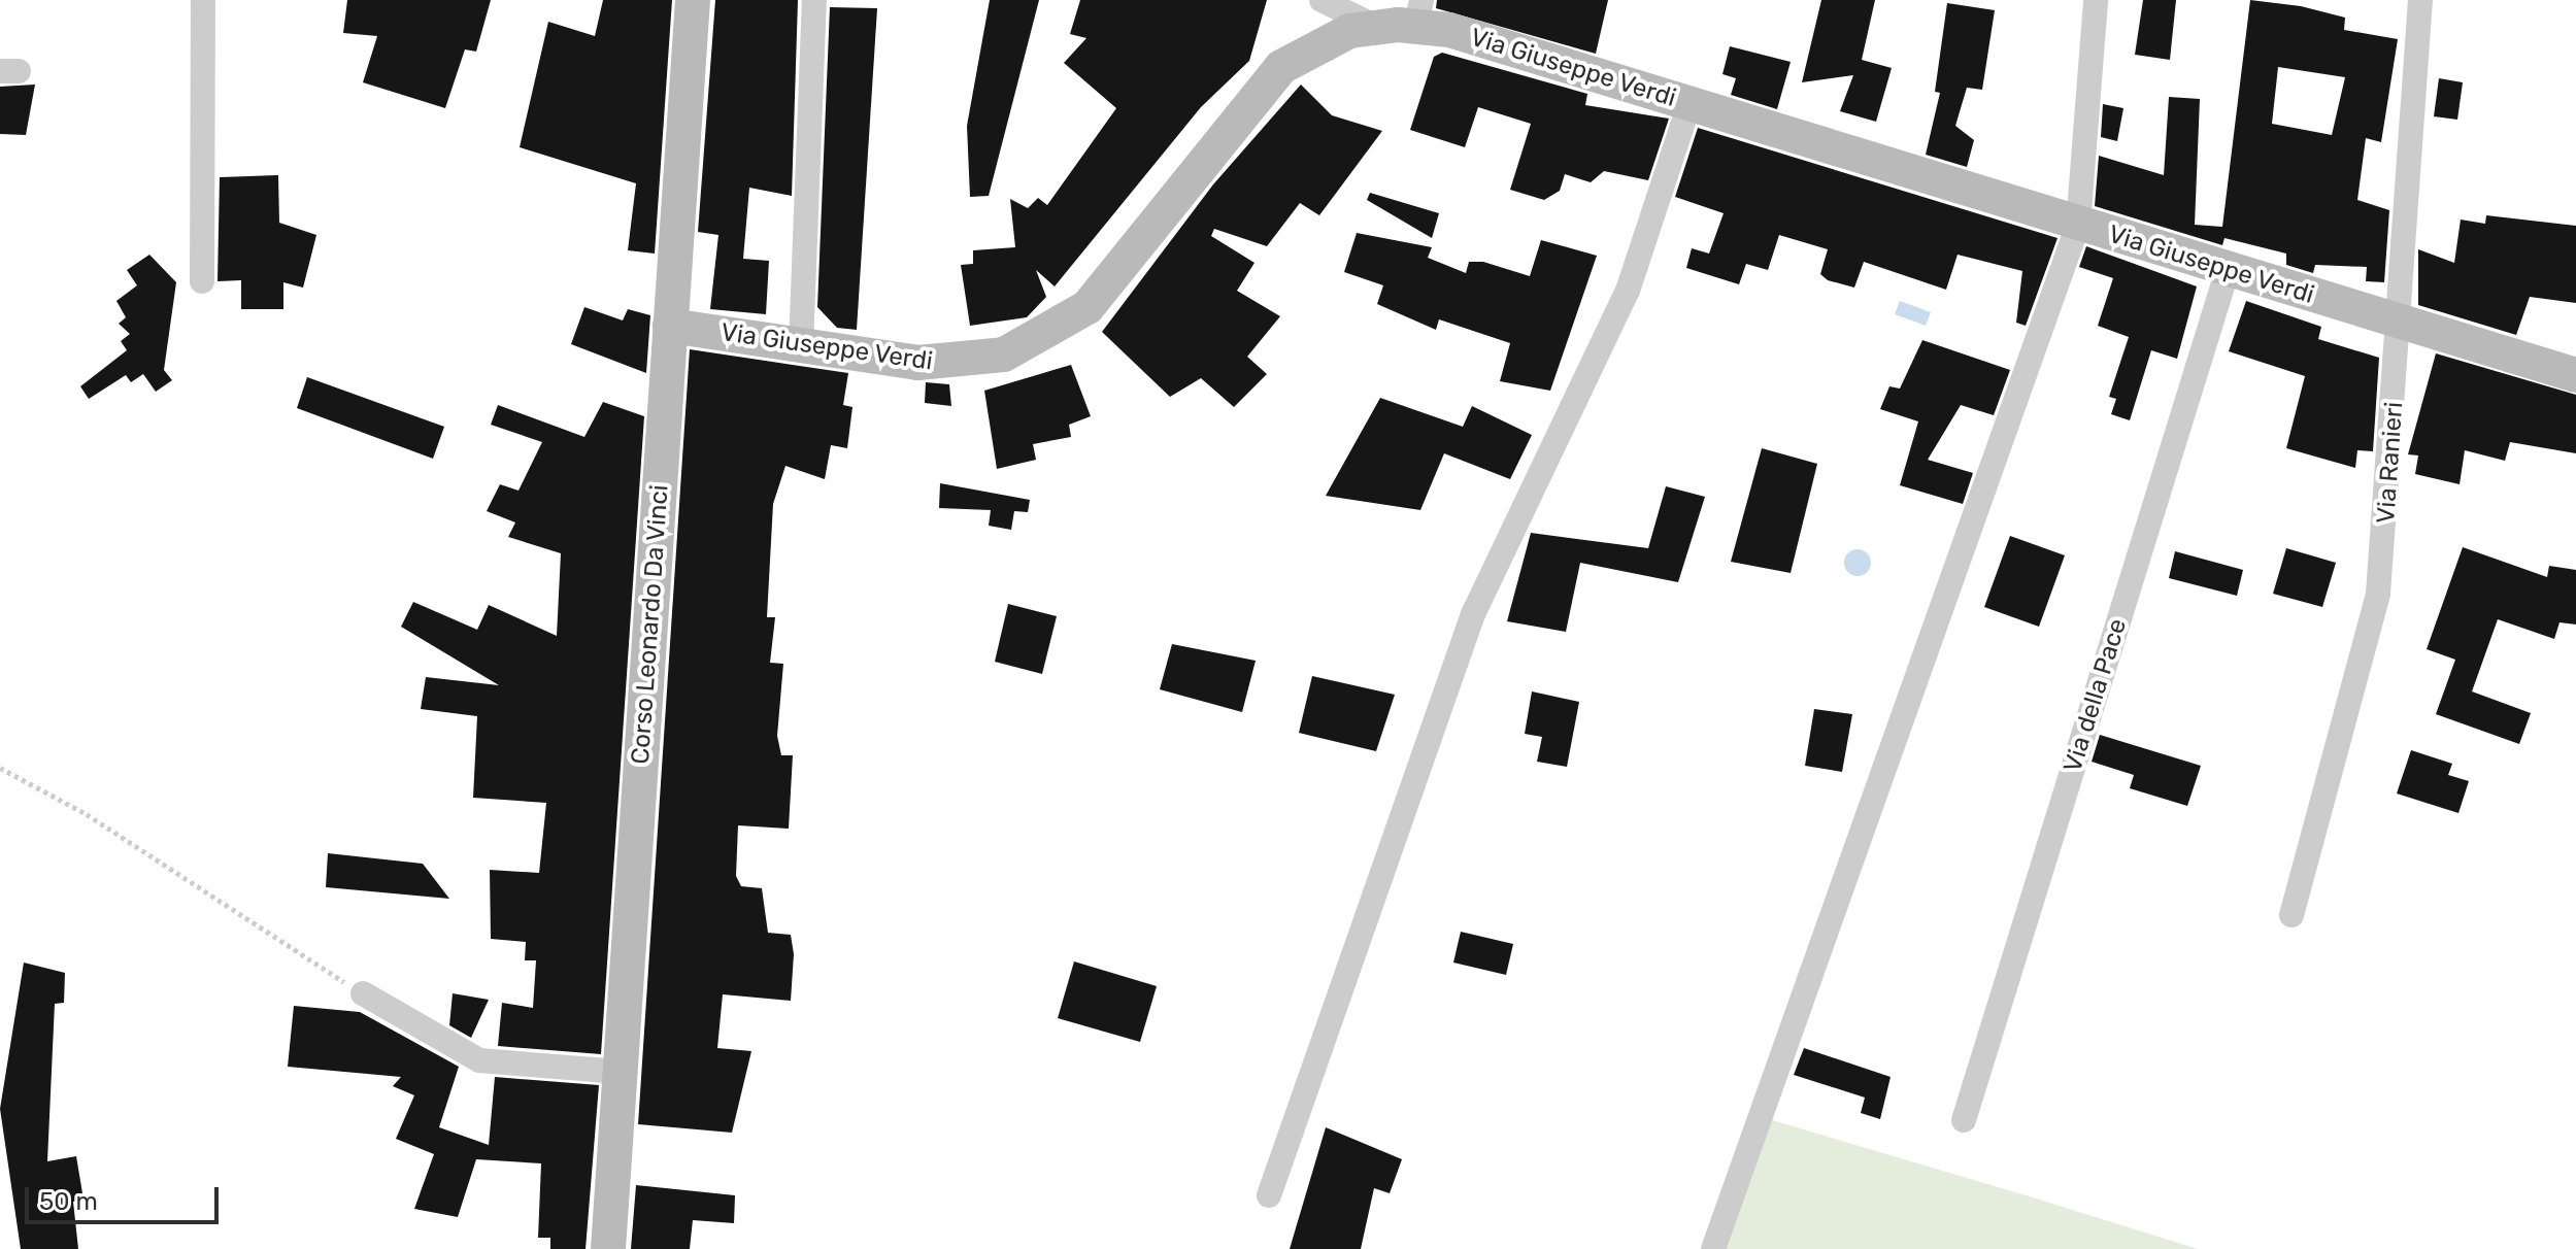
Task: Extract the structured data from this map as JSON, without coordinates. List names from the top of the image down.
{
  "streets": {
    "street": [
      "Via Giuseppe Verdi",
      "Via Ranieri",
      "Corso Leonardo Da Vinci",
      "Via della Pace"
    ]
  },
  "crossings": [
    ["Via Giuseppe Verdi", "Via Ranieri"],
    ["Via Giuseppe Verdi", "Corso Leonardo Da Vinci"],
    ["Via Giuseppe Verdi", "Via della Pace"]
  ],
  "scale_bar": "50 m"
}
